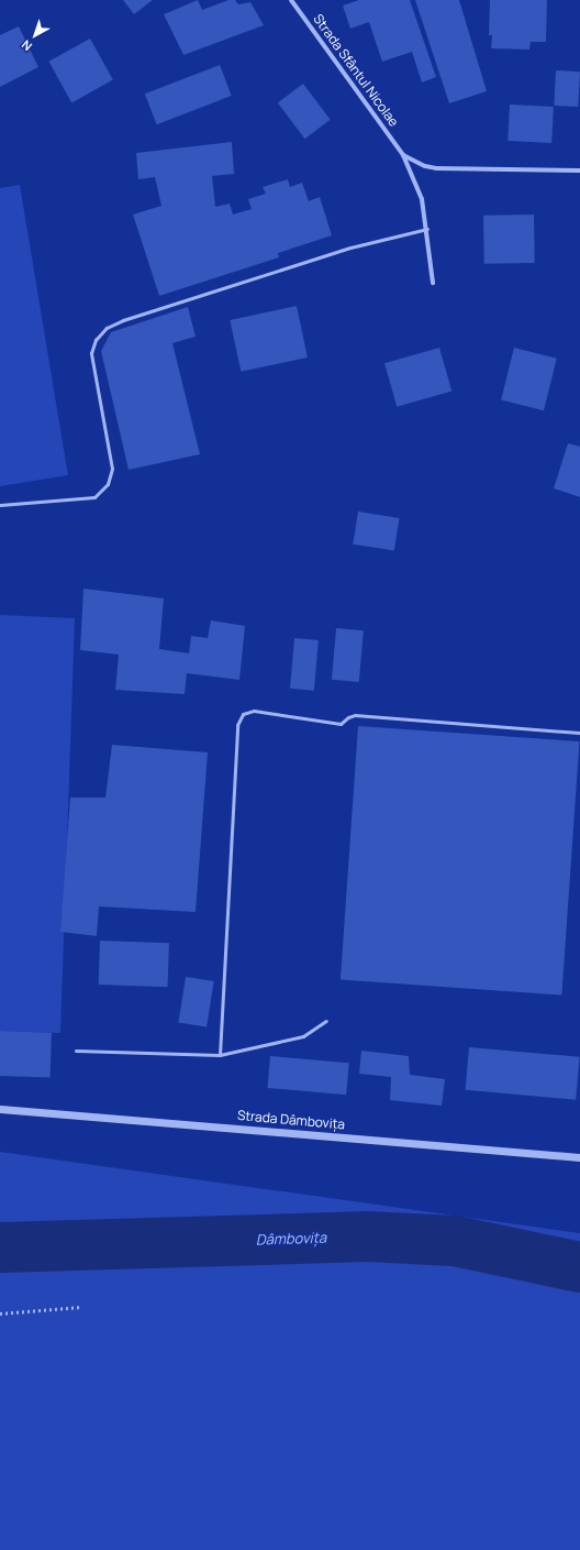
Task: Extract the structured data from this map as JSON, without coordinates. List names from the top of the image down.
{
  "streets": {
    "street": ["Strada Sfântul Nicolae", "Strada Dâmbovița"]
  },
  "water": ["Dâmbovița"],
  "north": "bottom left"
}
